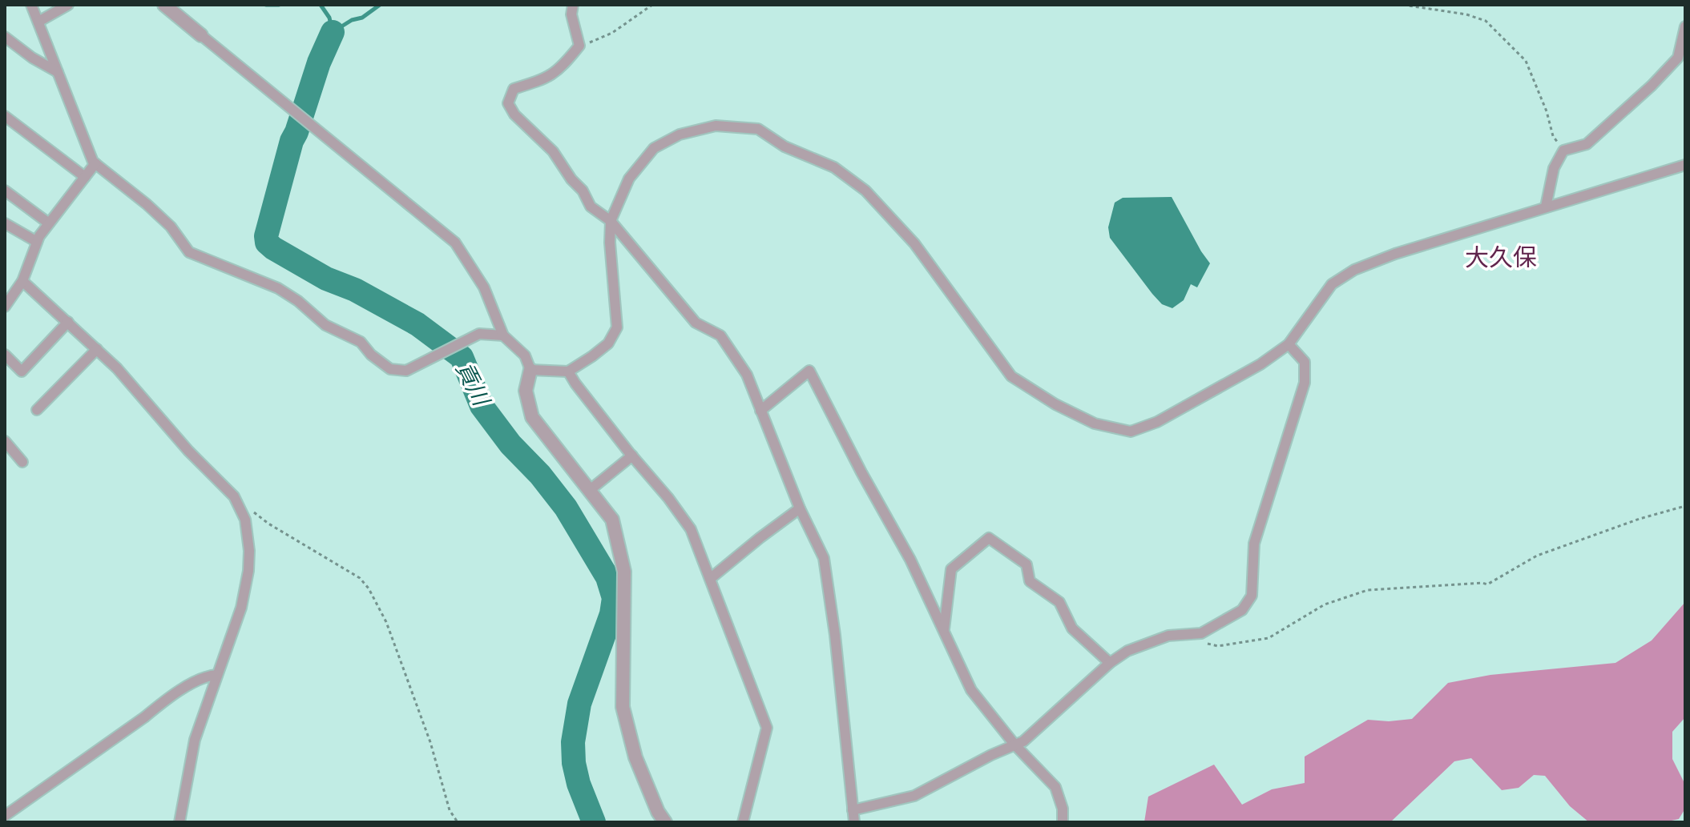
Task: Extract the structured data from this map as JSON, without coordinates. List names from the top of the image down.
{
  "districts": ["大久保"],
  "water": ["貢川"]
}
